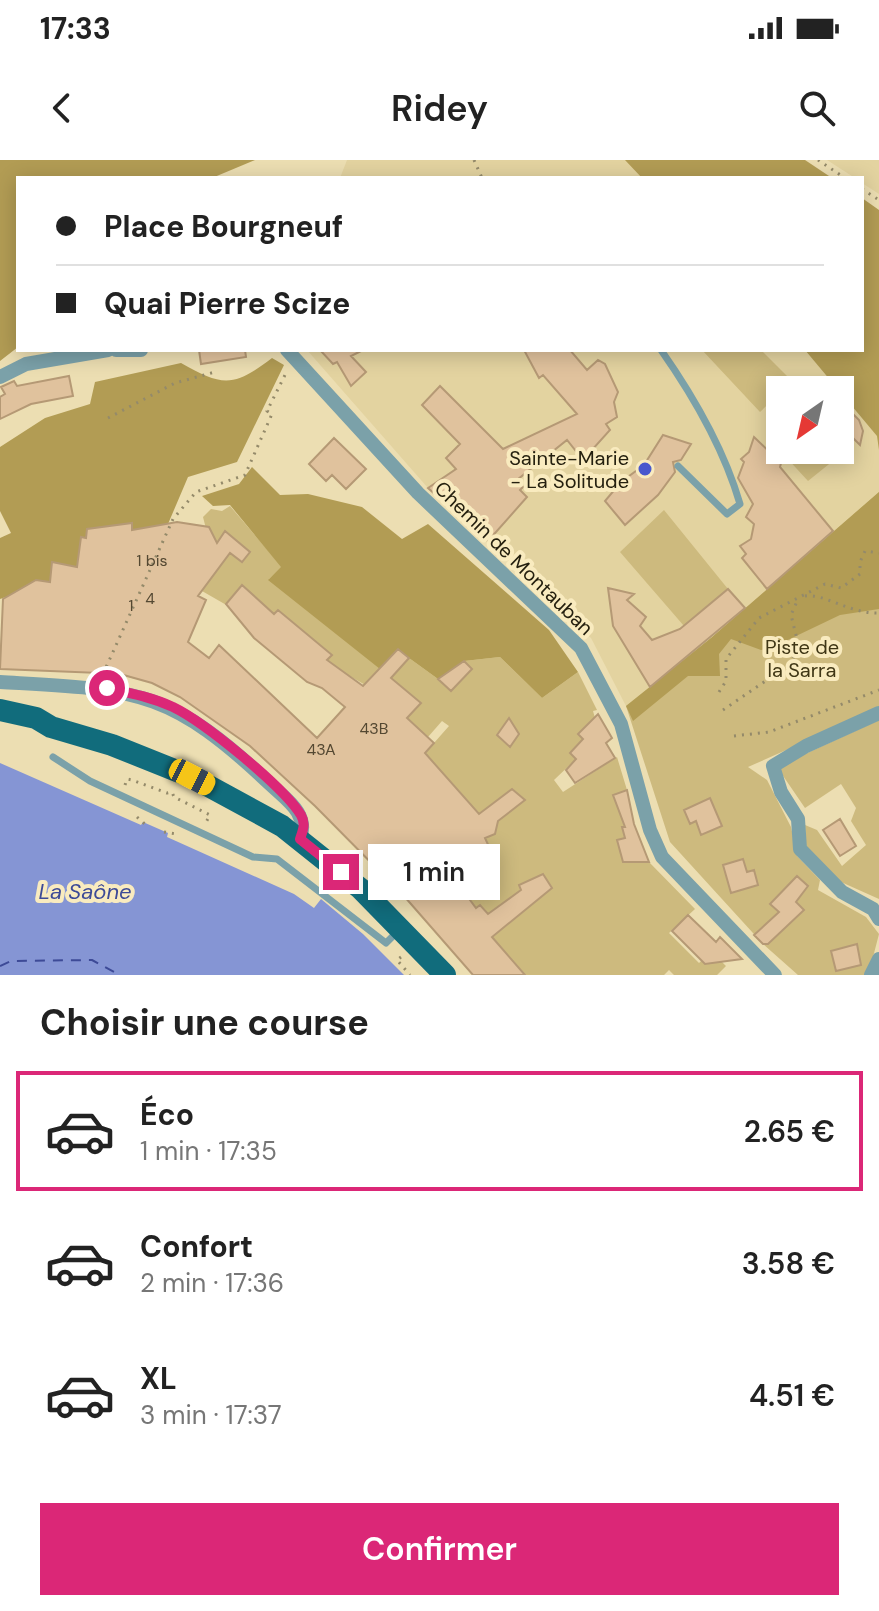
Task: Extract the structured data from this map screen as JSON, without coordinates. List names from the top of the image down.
{
  "streets": {
    "street": ["Chemin de Montauban"]
  },
  "water": ["La Saône"],
  "parks": ["Piste de la Sarra"],
  "places": ["Sainte-Marie - La Solitude"],
  "house_numbers": [
    "1 bis",
    "4",
    "1",
    "43B",
    "43A"
  ],
  "north": "bottom left",
  "page": {
    "status": "17:33",
    "header": "Ridey",
    "banner": ["Place Bourgneuf", "Quai Pierre Scize"],
    "bubble": "1 min",
    "heading": "Choisir une course",
    "list": [
      {
        "name": "Éco",
        "note": "1 min · 17:35",
        "value": "2.65 €"
      },
      {
        "name": "Confort",
        "note": "2 min · 17:36",
        "value": "3.58 €"
      },
      {
        "name": "XL",
        "note": "3 min · 17:37",
        "value": "4.51 €"
      }
    ],
    "buttons": "Confirmer"
  }
}
